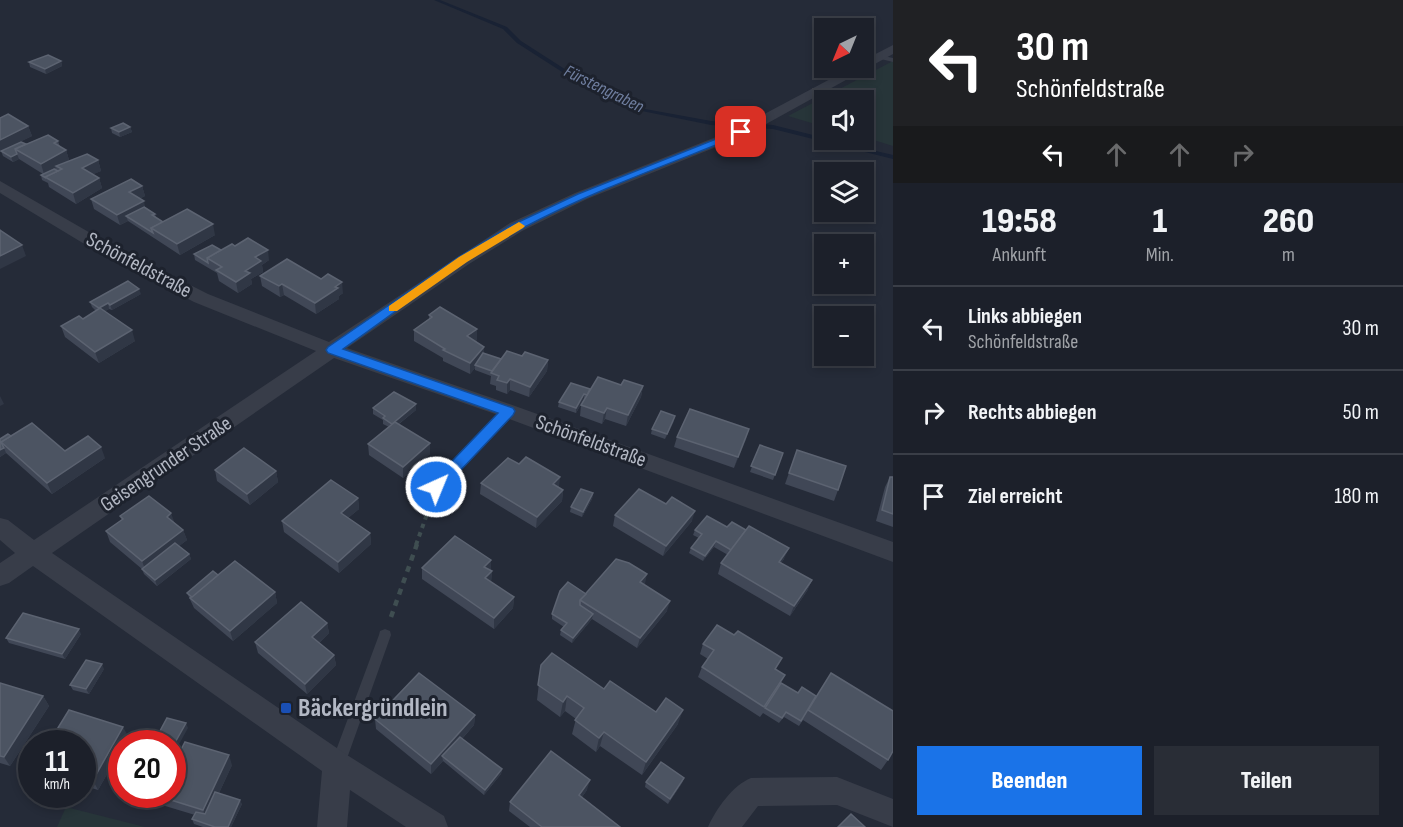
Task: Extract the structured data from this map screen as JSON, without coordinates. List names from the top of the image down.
{
  "streets": {
    "street": ["Schönfeldstraße", "Geisengrunder Straße"]
  },
  "crossings": [
    ["Schönfeldstraße", "Geisengrunder Straße"]
  ],
  "water": ["Fürstengraben"],
  "places": {
    "transit": ["Bäckergründlein"]
  },
  "north": "bottom left",
  "page": {
    "turn": ["30 m", "Schönfeldstraße"],
    "map_buttons": ["+", "−"],
    "eta": [
      "19:58",
      "Ankunft",
      "1",
      "Min.",
      "260",
      "m"
    ],
    "list": [
      {
        "name": "Links abbiegen",
        "note": "Schönfeldstraße",
        "value": "30 m"
      },
      {
        "name": "Rechts abbiegen",
        "value": "50 m"
      },
      {
        "name": "Ziel erreicht",
        "value": "180 m"
      }
    ],
    "speed": "11 km/h",
    "limit": "20",
    "buttons": ["Beenden", "Teilen"]
  }
}
